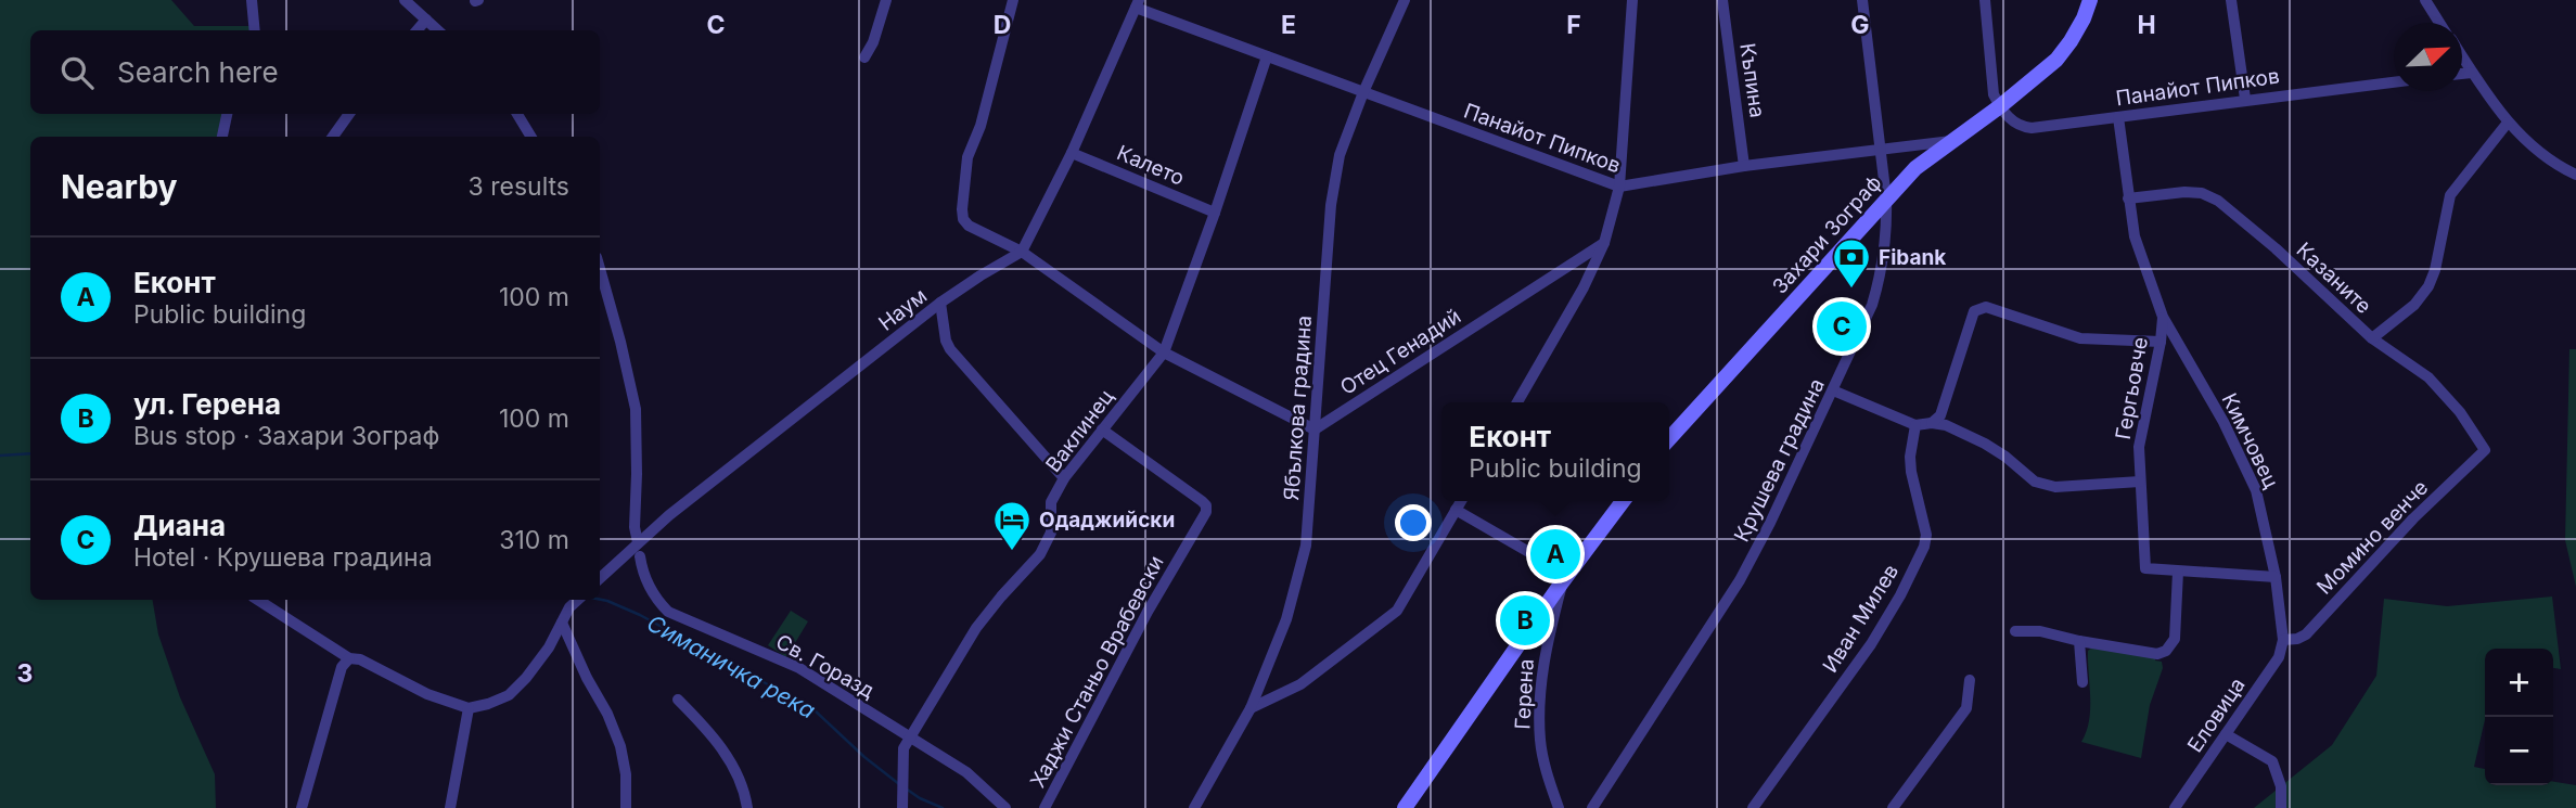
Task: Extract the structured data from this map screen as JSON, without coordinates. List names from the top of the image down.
{
  "streets": {
    "street": [
      "Къпина",
      "Панайот Пипков",
      "Калето",
      "Захари Зограф",
      "Казаните",
      "Наум",
      "Отец Генадий",
      "Гергьовче",
      "Ябълкова градина",
      "Ваклинец",
      "Кимчовец",
      "Крушева градина",
      "Момино венче",
      "Иван Милев",
      "Св. Горазд",
      "Хаджи Станьо Врабевски",
      "Герена",
      "Еловица"
    ]
  },
  "crossings": [
    ["Къпина", "Панайот Пипков"],
    ["Панайот Пипков", "Захари Зограф"],
    ["Панайот Пипков", "Ябълкова градина"],
    ["Панайот Пипков", "Ваклинец"],
    ["Панайот Пипков", "Кимчовец"],
    ["Панайот Пипков", "Крушева градина"],
    ["Калето", "Ваклинец"],
    ["Захари Зограф", "Крушева градина"],
    ["Казаните", "Кимчовец"],
    ["Казаните", "Момино венче"],
    ["Отец Генадий", "Ябълкова градина"],
    ["Гергьовче", "Кимчовец"],
    ["Ваклинец", "Св. Горазд"],
    ["Ваклинец", "Хаджи Станьо Врабевски"],
    ["Кимчовец", "Момино венче"],
    ["Кимчовец", "Еловица"],
    ["Момино венче", "Еловица"]
  ],
  "water": ["Симаничка река"],
  "places": {
    "bank": ["Fibank"],
    "hotel": ["Одаджийски"]
  },
  "north": "top right",
  "page": {
    "search": "Search here",
    "heading": ["Nearby", "3 results"],
    "list": [
      {
        "mark": "A",
        "name": "Еконт",
        "note": "Public building",
        "value": "100 m"
      },
      {
        "mark": "B",
        "name": "ул. Герена",
        "note": "Bus stop · Захари Зограф",
        "value": "100 m"
      },
      {
        "mark": "C",
        "name": "Диана",
        "note": "Hotel · Крушева градина",
        "value": "310 m"
      }
    ],
    "pins": ["C", "A", "B"],
    "popup": ["Еконт", "Public building"],
    "map_buttons": ["+", "−"]
  },
  "grid": {
    "columns": [
      "C",
      "D",
      "E",
      "F",
      "G",
      "H"
    ],
    "rows": ["3"]
  }
}
